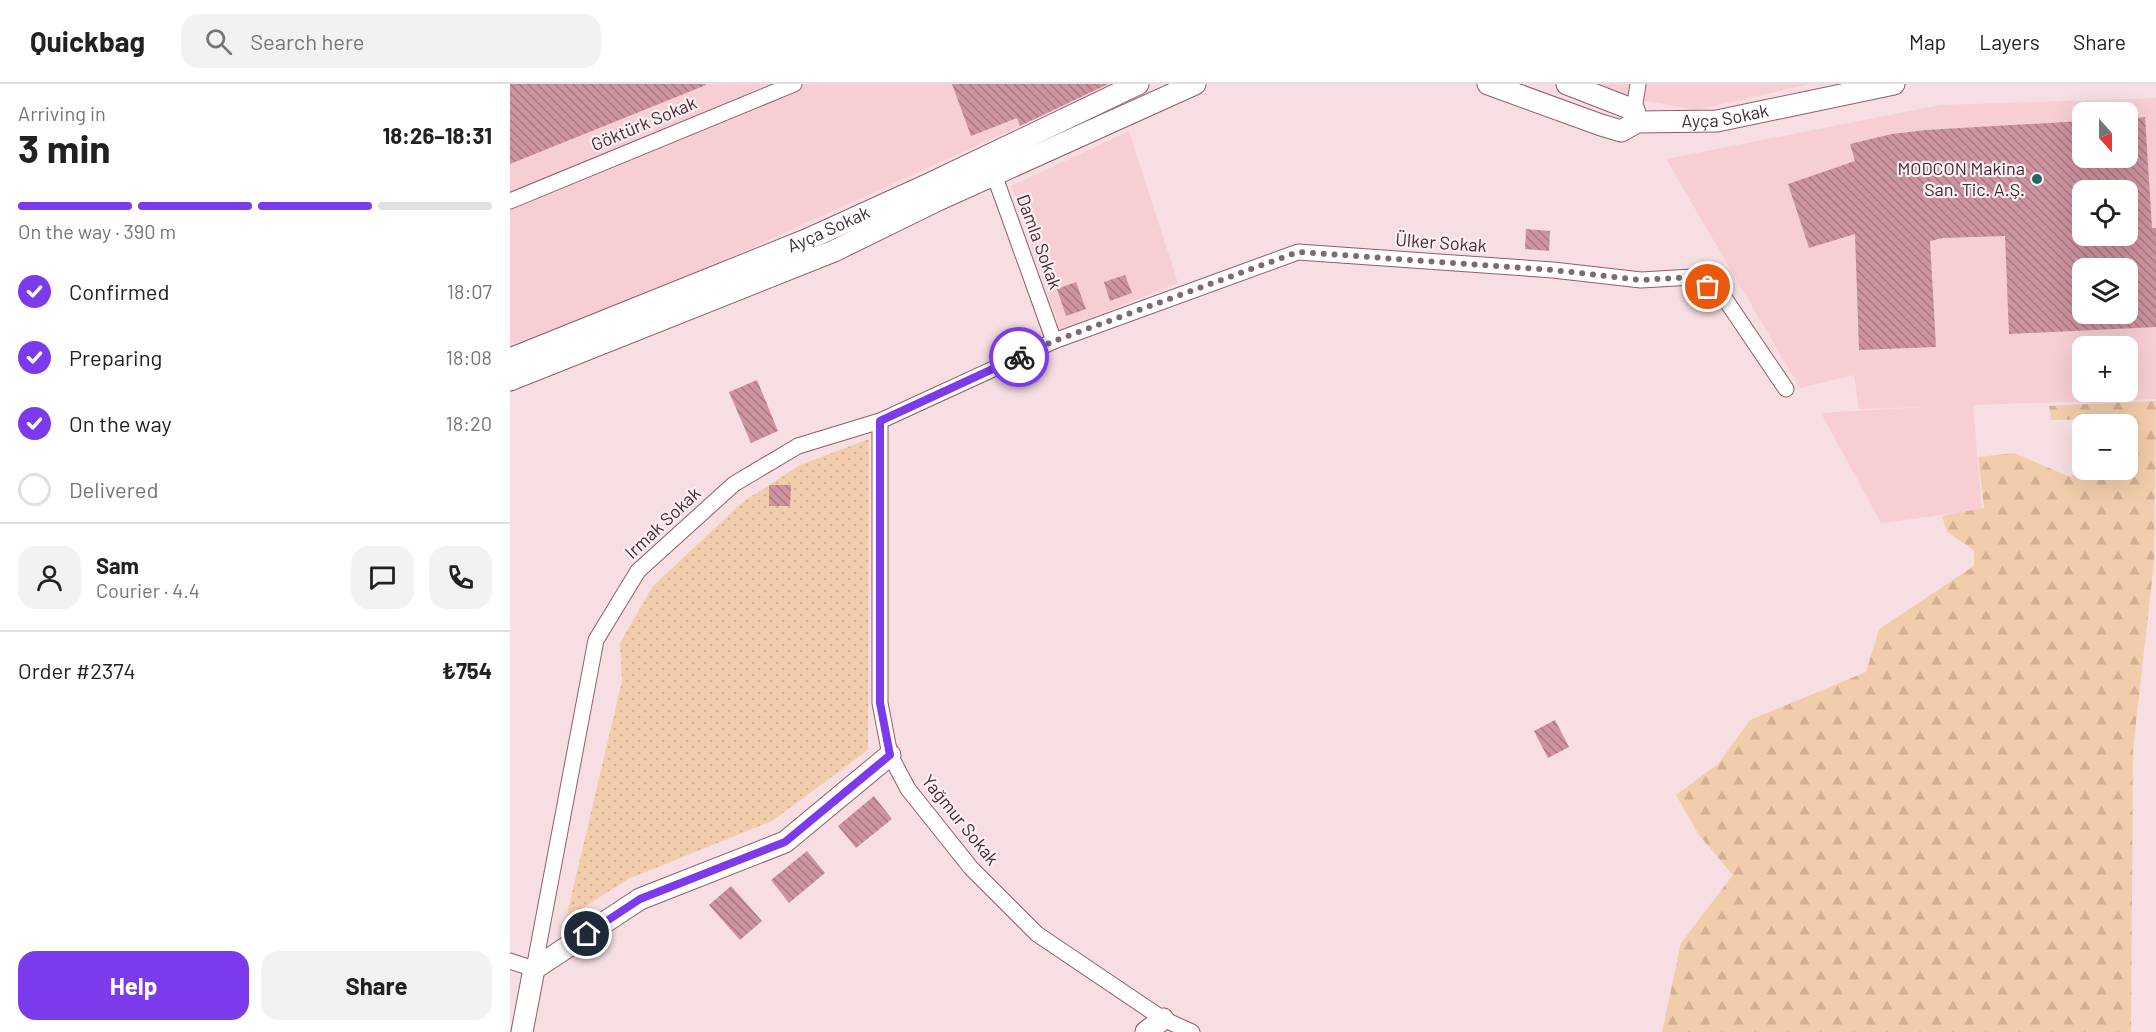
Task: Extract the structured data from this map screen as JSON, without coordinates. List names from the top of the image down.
{
  "streets": {
    "street": [
      "Ayça Sokak",
      "Göktürk Sokak",
      "Damla Sokak",
      "Ülker Sokak",
      "Irmak Sokak",
      "Yağmur Sokak"
    ]
  },
  "crossings": [
    ["Ayça Sokak", "Damla Sokak"],
    ["Damla Sokak", "Ülker Sokak"],
    ["Damla Sokak", "Irmak Sokak"],
    ["Ülker Sokak", "Irmak Sokak"],
    ["Irmak Sokak", "Yağmur Sokak"]
  ],
  "places": ["MODCON Makina San. Tic. A.Ş."],
  "north": "bottom",
  "page": {
    "header": "Quickbag",
    "search": "Search here",
    "nav": ["Map", "Layers", "Share"],
    "heading": ["3 min", "Arriving in", "18:26–18:31"],
    "panel": [
      "Sam",
      "Courier · 4.4",
      "Order #2374",
      "₺754"
    ],
    "map_buttons": ["+", "−"],
    "bar": "On the way · 390 m",
    "list": [
      ["Confirmed", "18:07"],
      ["Preparing", "18:08"],
      ["On the way", "18:20"],
      "Delivered"
    ],
    "buttons": ["Help", "Share"]
  }
}
